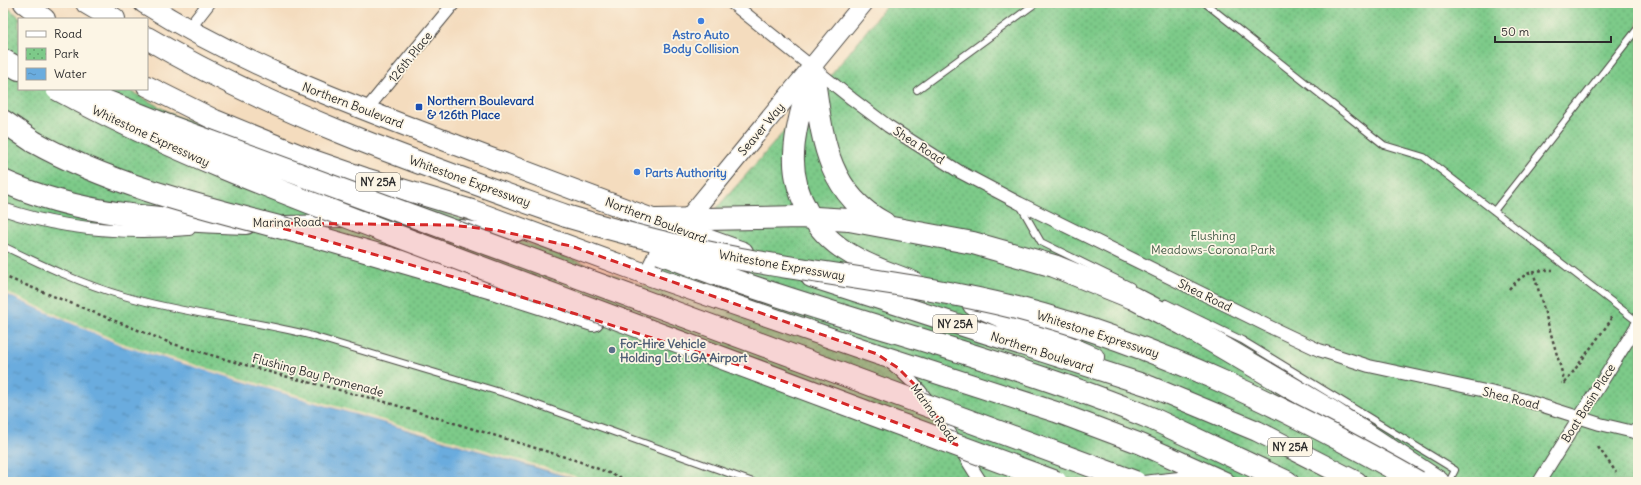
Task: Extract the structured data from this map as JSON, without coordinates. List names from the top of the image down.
{
  "streets": {
    "highway": ["Whitestone Expressway"],
    "main road": ["Northern Boulevard", "Seaver Way", "NY 25A"],
    "street": [
      "126th Place",
      "Shea Road",
      "Marina Road",
      "Boat Basin Place"
    ],
    "path": ["Flushing Bay Promenade"]
  },
  "crossings": [
    ["126th Place", "Northern Boulevard"],
    ["Northern Boulevard", "Seaver Way"],
    ["Seaver Way", "Shea Road"],
    ["Seaver Way", "NY 25A"],
    ["Shea Road", "Boat Basin Place"],
    ["NY 25A", "Marina Road"]
  ],
  "parks": ["Flushing Meadows-Corona Park"],
  "places": {
    "other": ["Astro Auto Body Collision", "Parts Authority", "For-Hire Vehicle Holding Lot LGA Airport"],
    "transit": ["Northern Boulevard & 126th Place"]
  },
  "legend": ["Road", "Park", "Water"],
  "scale_bar": "50 m"
}
